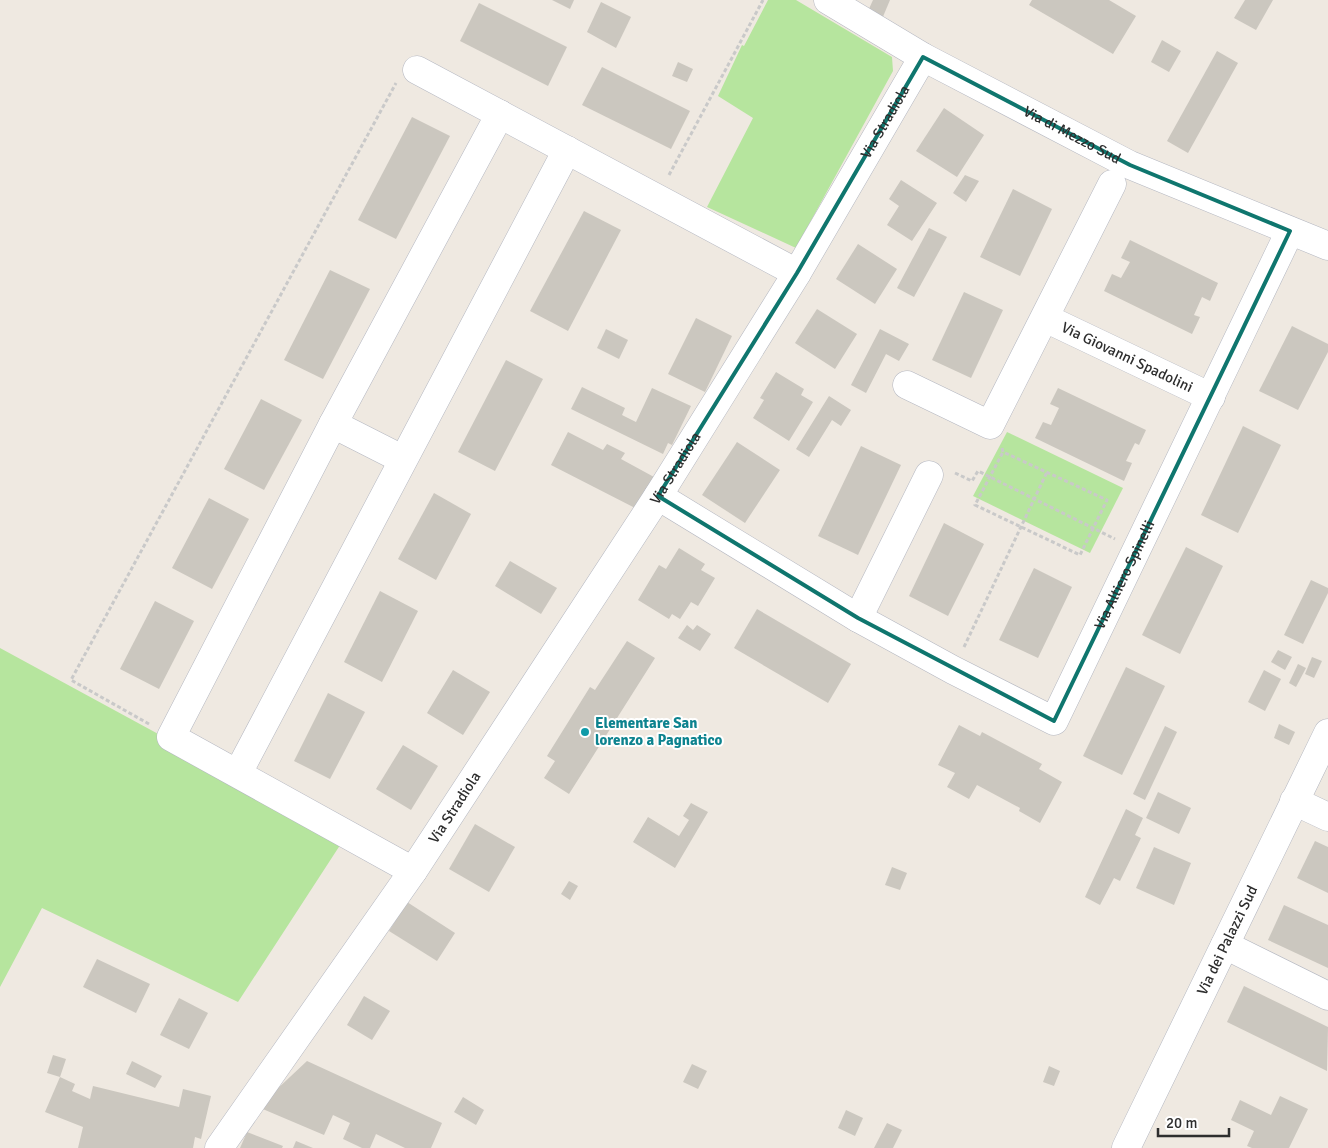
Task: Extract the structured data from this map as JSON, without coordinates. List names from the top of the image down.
{
  "streets": {
    "street": [
      "Via Stradiola",
      "Via di Mezzo Sud",
      "Via Giovanni Spadolini",
      "Via Altiero Spinelli",
      "Via dei Palazzi Sud"
    ]
  },
  "crossings": [
    ["Via Stradiola", "Via di Mezzo Sud"],
    ["Via Stradiola", "Via Altiero Spinelli"],
    ["Via di Mezzo Sud", "Via Altiero Spinelli"],
    ["Via Giovanni Spadolini", "Via Altiero Spinelli"]
  ],
  "places": ["Elementare San lorenzo a Pagnatico"],
  "scale_bar": "20 m"
}
